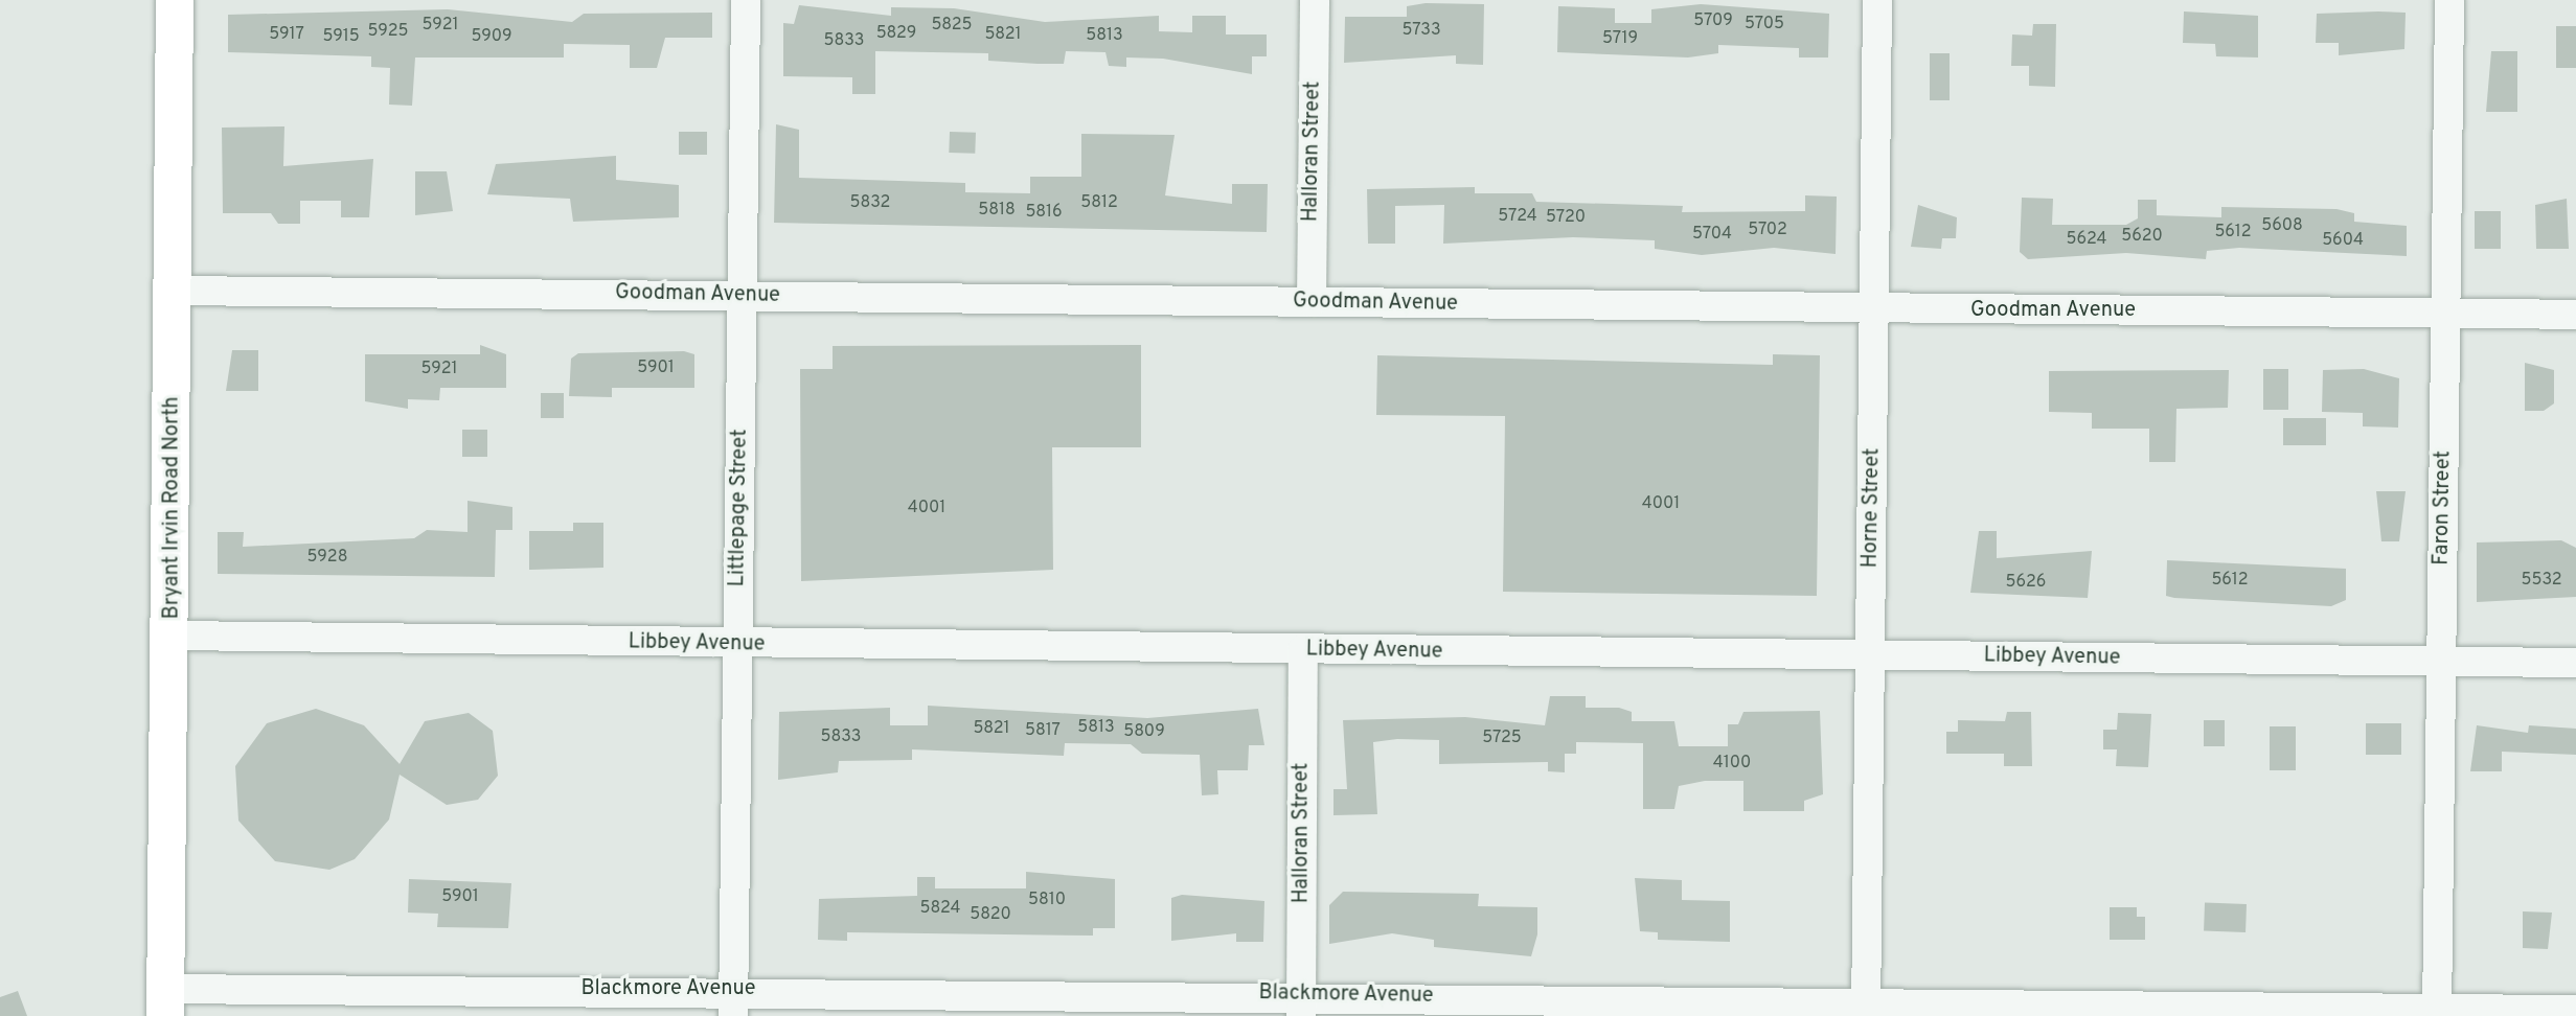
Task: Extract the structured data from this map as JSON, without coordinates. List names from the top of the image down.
{
  "streets": {
    "main road": ["Bryant Irvin Road North"],
    "street": [
      "Halloran Street",
      "Goodman Avenue",
      "Littlepage Street",
      "Horne Street",
      "Faron Street",
      "Libbey Avenue",
      "Blackmore Avenue"
    ]
  },
  "crossings": [
    ["Halloran Street", "Goodman Avenue"],
    ["Halloran Street", "Libbey Avenue"],
    ["Halloran Street", "Blackmore Avenue"],
    ["Goodman Avenue", "Bryant Irvin Road North"],
    ["Goodman Avenue", "Littlepage Street"],
    ["Goodman Avenue", "Horne Street"],
    ["Goodman Avenue", "Faron Street"],
    ["Bryant Irvin Road North", "Libbey Avenue"],
    ["Bryant Irvin Road North", "Blackmore Avenue"],
    ["Littlepage Street", "Libbey Avenue"],
    ["Littlepage Street", "Blackmore Avenue"],
    ["Horne Street", "Libbey Avenue"],
    ["Horne Street", "Blackmore Avenue"],
    ["Faron Street", "Libbey Avenue"],
    ["Faron Street", "Blackmore Avenue"]
  ],
  "house_numbers": [
    "5709",
    "5705",
    "5921",
    "5825",
    "5733",
    "5925",
    "5829",
    "5917",
    "5821",
    "5813",
    "5915",
    "5909",
    "5719",
    "5833",
    "5832",
    "5812",
    "5818",
    "5816",
    "5724",
    "5720",
    "5608",
    "5702",
    "5612",
    "5704",
    "5620",
    "5624",
    "5604",
    "5901",
    "5921",
    "4001",
    "4001",
    "5928",
    "5612",
    "5532",
    "5626",
    "5813",
    "5821",
    "5817",
    "5809",
    "5833",
    "5725",
    "4100",
    "5901",
    "5810",
    "5824",
    "5820"
  ]
}
